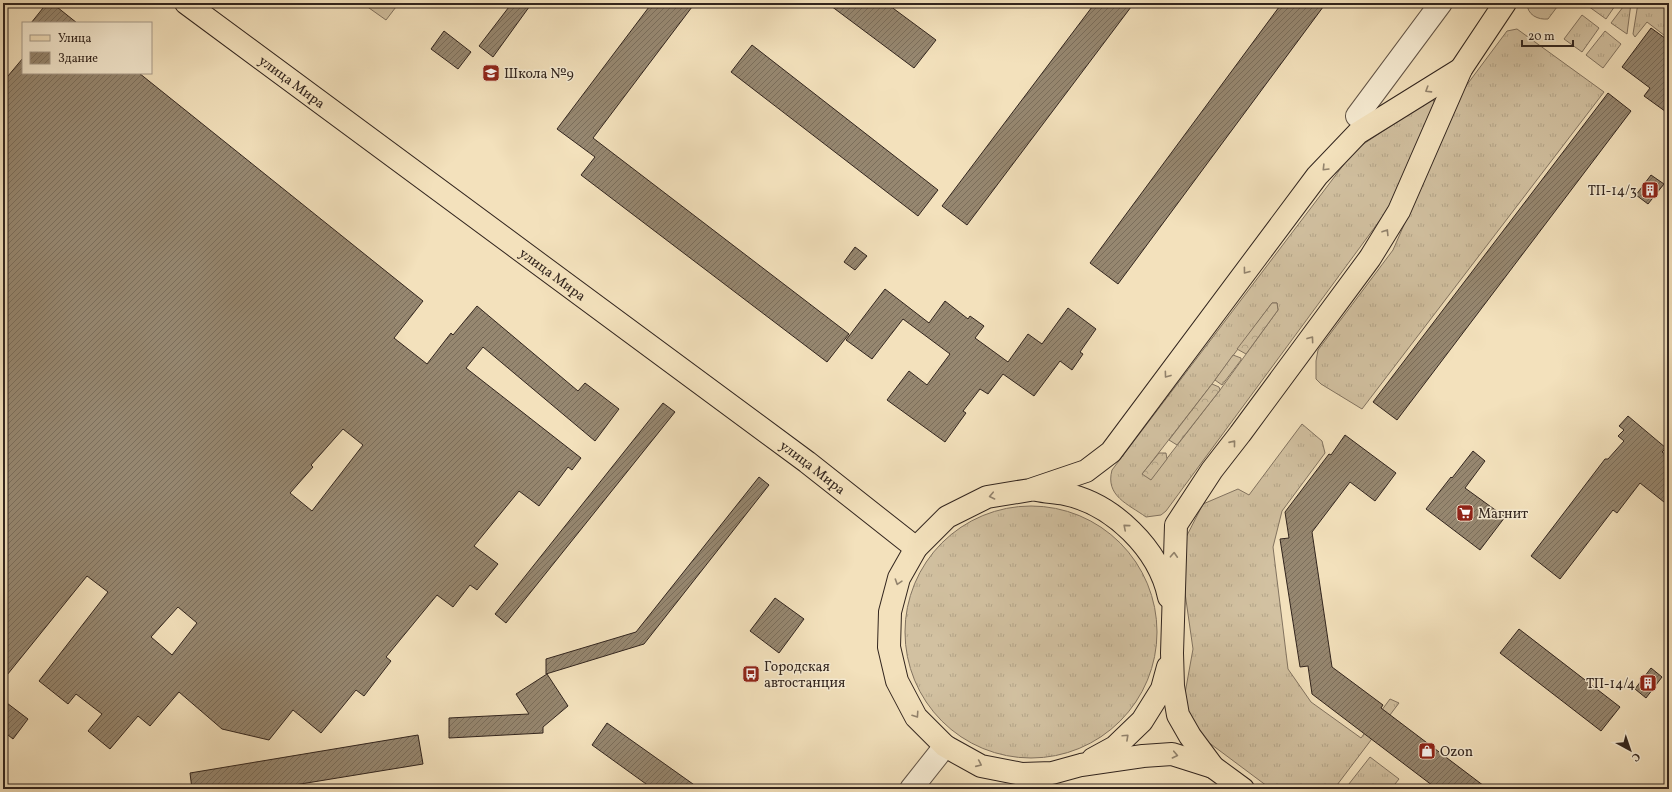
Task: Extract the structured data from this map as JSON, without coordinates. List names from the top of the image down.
{
  "streets": {
    "main road": ["улица Мира"]
  },
  "places": {
    "school or university": ["Школа №9"],
    "building": ["ТП-14/3", "ТП-14/4"],
    "supermarket": ["Магнит"],
    "bus stop": ["Городская автостанция"],
    "shop": ["Ozon"]
  },
  "legend": ["Улица", "Здание"],
  "scale_bar": "20 m",
  "north": "bottom right"
}
